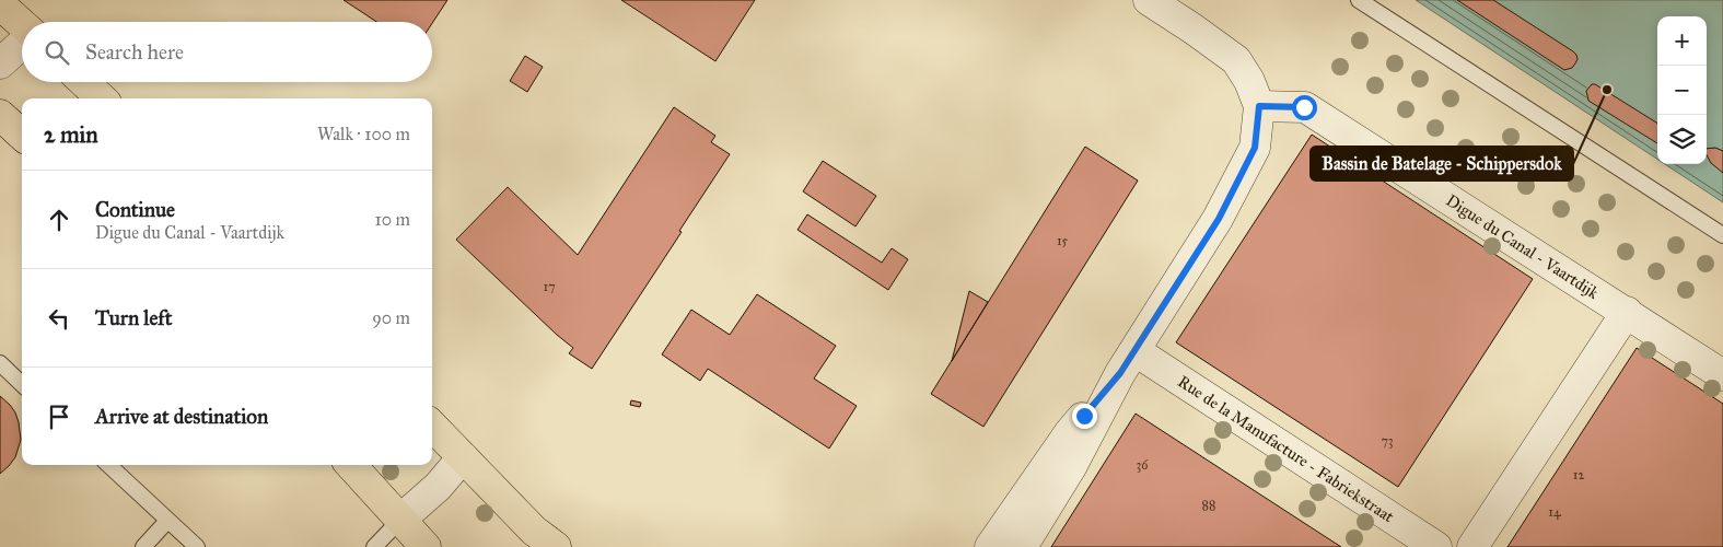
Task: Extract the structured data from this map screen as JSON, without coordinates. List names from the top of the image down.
{
  "streets": {
    "street": ["Digue du Canal - Vaartdijk", "Rue de la Manufacture - Fabriekstraat"]
  },
  "places": ["Bassin de Batelage - Schippersdok"],
  "house_numbers": [
    "15",
    "17",
    "73",
    "36",
    "12",
    "88",
    "14"
  ],
  "page": {
    "map_buttons": ["+", "−"],
    "search": "Search here",
    "heading": ["2 min", "Walk · 100 m"],
    "list": [
      ["Continue", "Digue du Canal - Vaartdijk", "10 m"],
      ["Turn left", "90 m"],
      "Arrive at destination"
    ]
  }
}
